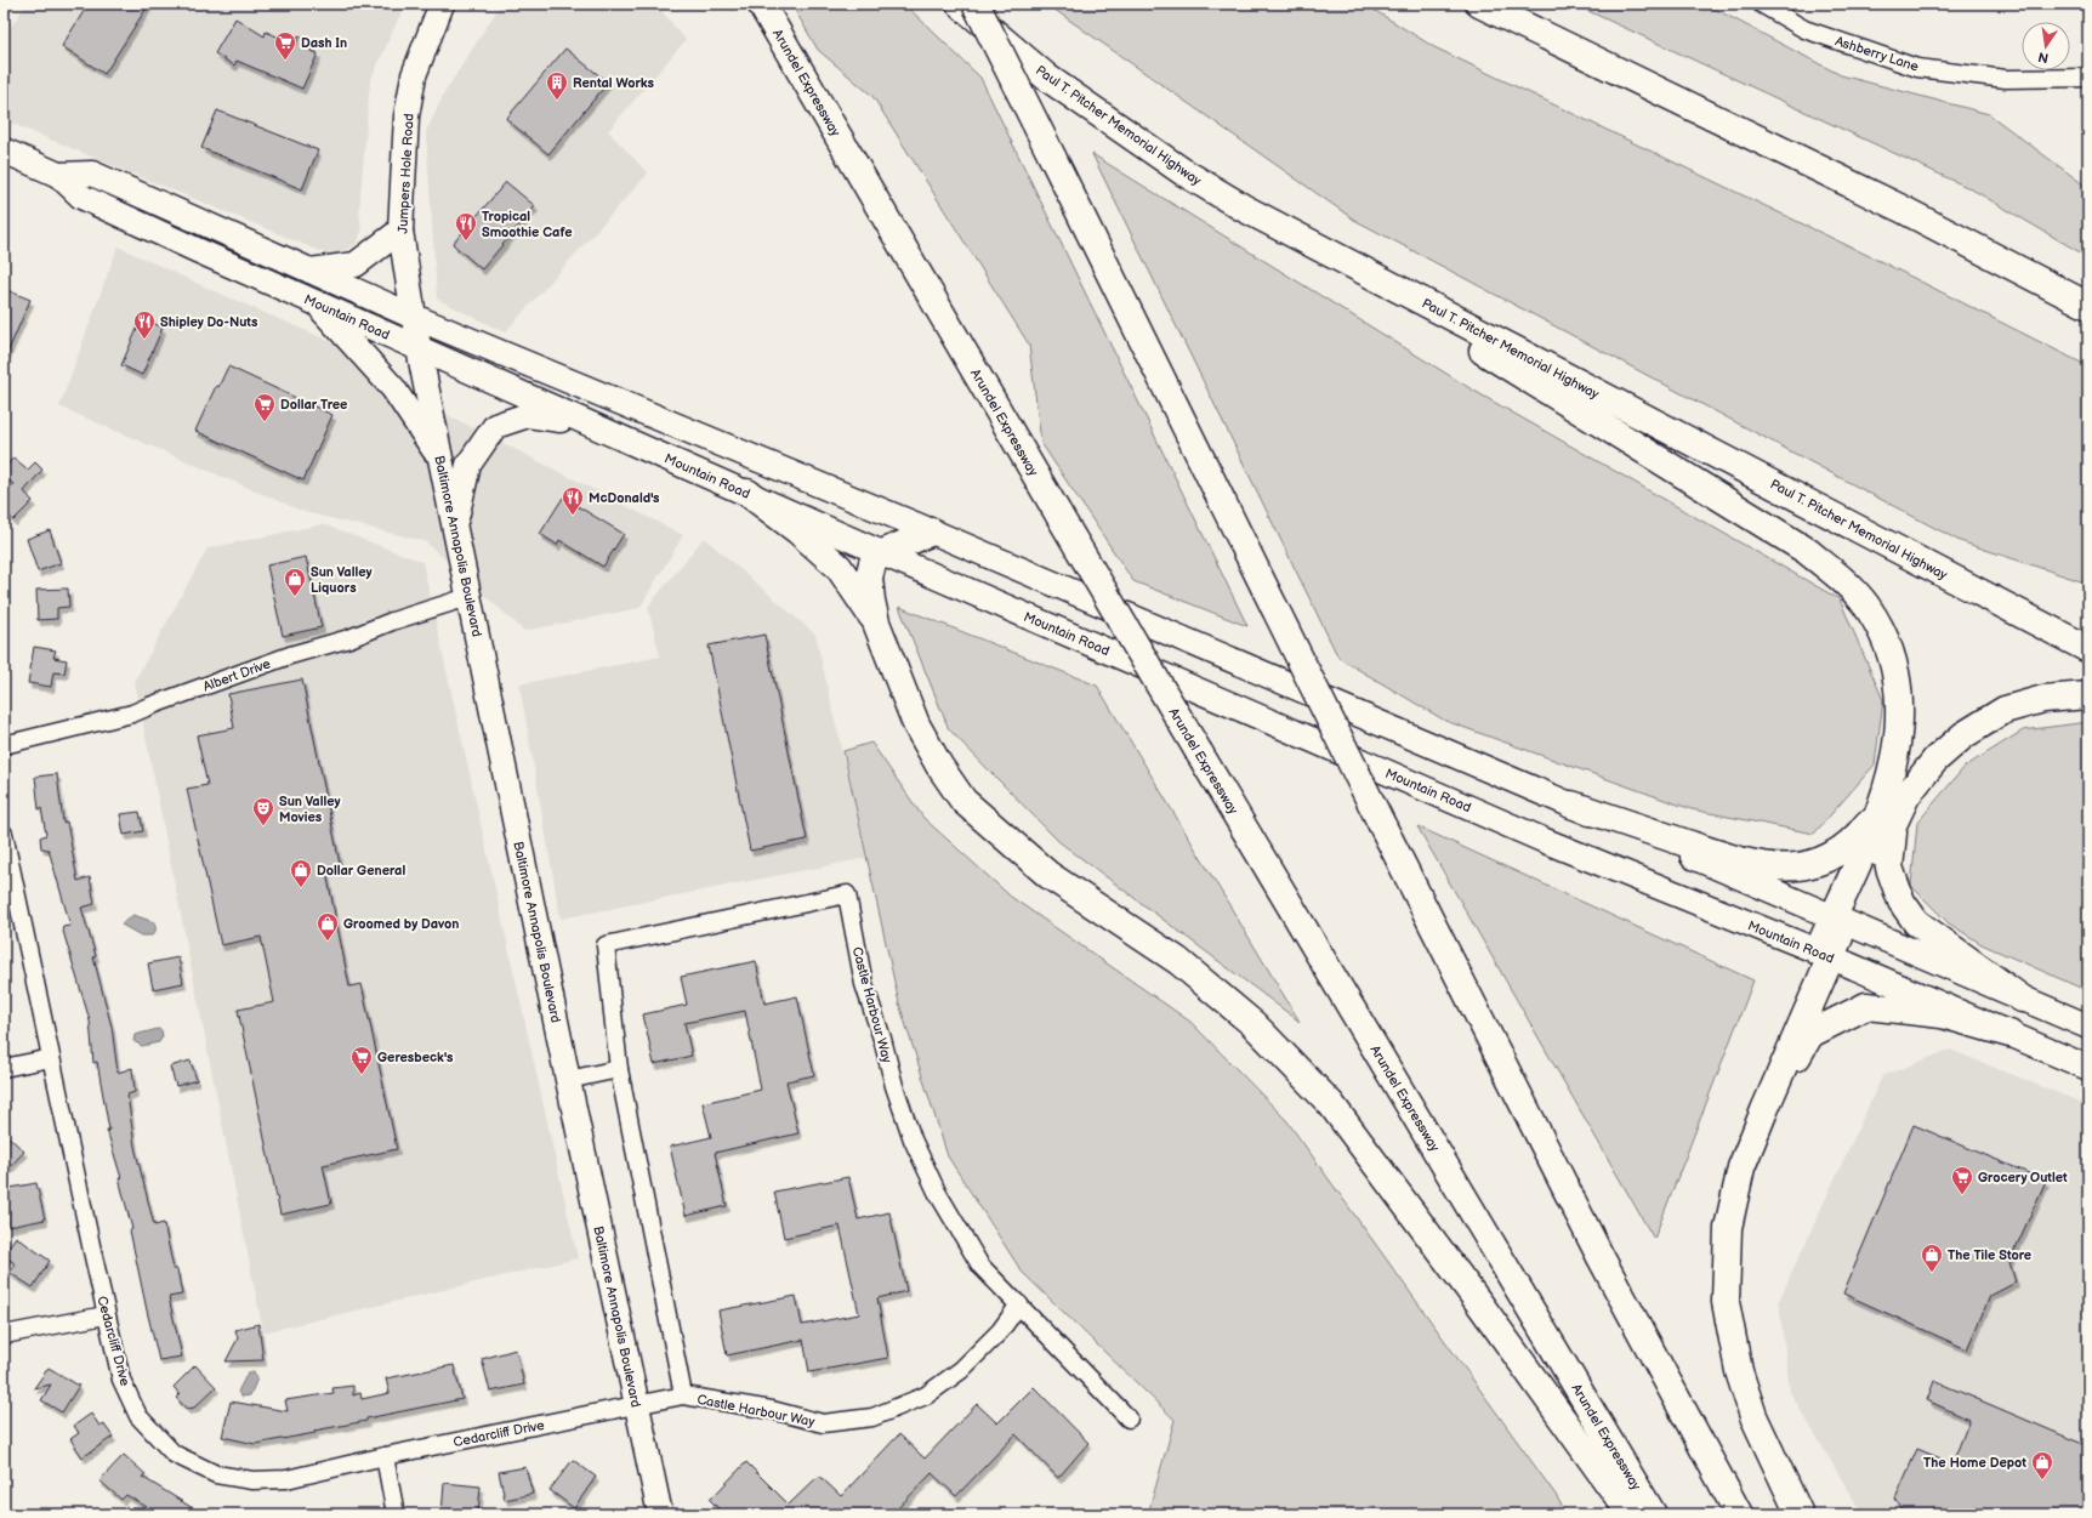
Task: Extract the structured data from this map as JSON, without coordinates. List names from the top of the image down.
{
  "streets": {
    "highway": ["Arundel Expressway", "Paul T. Pitcher Memorial Highway"],
    "main road": ["Jumpers Hole Road", "Mountain Road", "Baltimore Annapolis Boulevard"],
    "street": [
      "Ashberry Lane",
      "Albert Drive",
      "Castle Harbour Way",
      "Cedarcliff Drive"
    ]
  },
  "crossings": [
    ["Jumpers Hole Road", "Mountain Road"],
    ["Jumpers Hole Road", "Baltimore Annapolis Boulevard"],
    ["Mountain Road", "Baltimore Annapolis Boulevard"],
    ["Baltimore Annapolis Boulevard", "Albert Drive"],
    ["Baltimore Annapolis Boulevard", "Castle Harbour Way"],
    ["Baltimore Annapolis Boulevard", "Cedarcliff Drive"],
    ["Castle Harbour Way", "Cedarcliff Drive"]
  ],
  "places": {
    "supermarket": [
      "Dash In",
      "Dollar Tree",
      "Geresbeck's",
      "Grocery Outlet"
    ],
    "building": ["Rental Works"],
    "restaurant": ["Tropical Smoothie Cafe", "Shipley Do-Nuts", "McDonald's"],
    "shop": [
      "Sun Valley Liquors",
      "Dollar General",
      "Groomed by Davon",
      "The Tile Store",
      "The Home Depot"
    ],
    "theatre": ["Sun Valley Movies"]
  },
  "north": "bottom"
}
